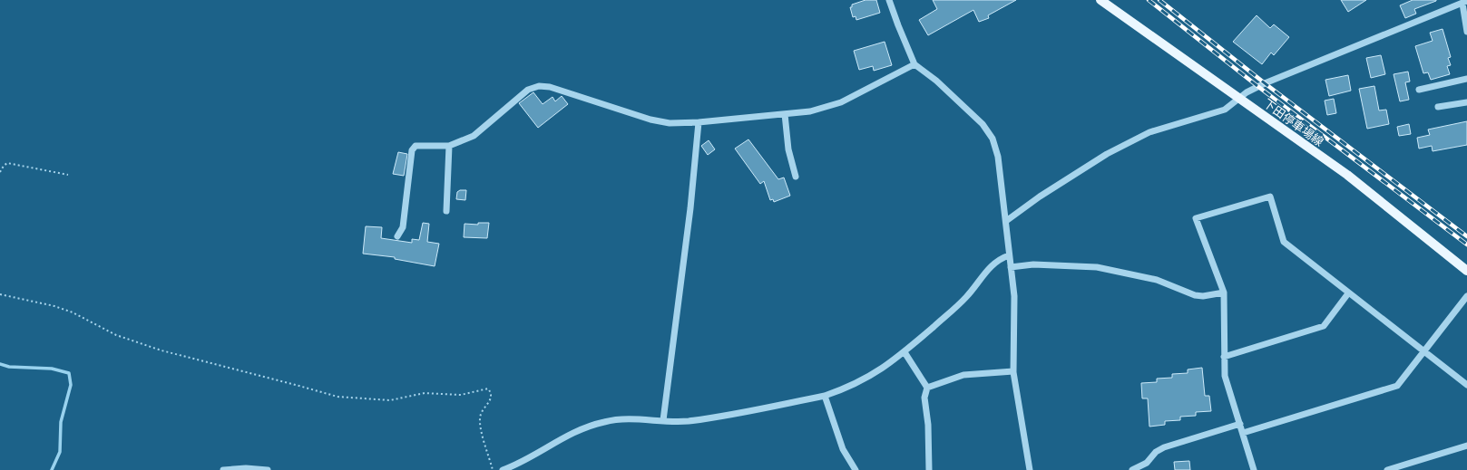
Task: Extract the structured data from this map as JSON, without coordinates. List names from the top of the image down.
{
  "streets": {
    "main road": ["下田停車場線"]
  }
}
